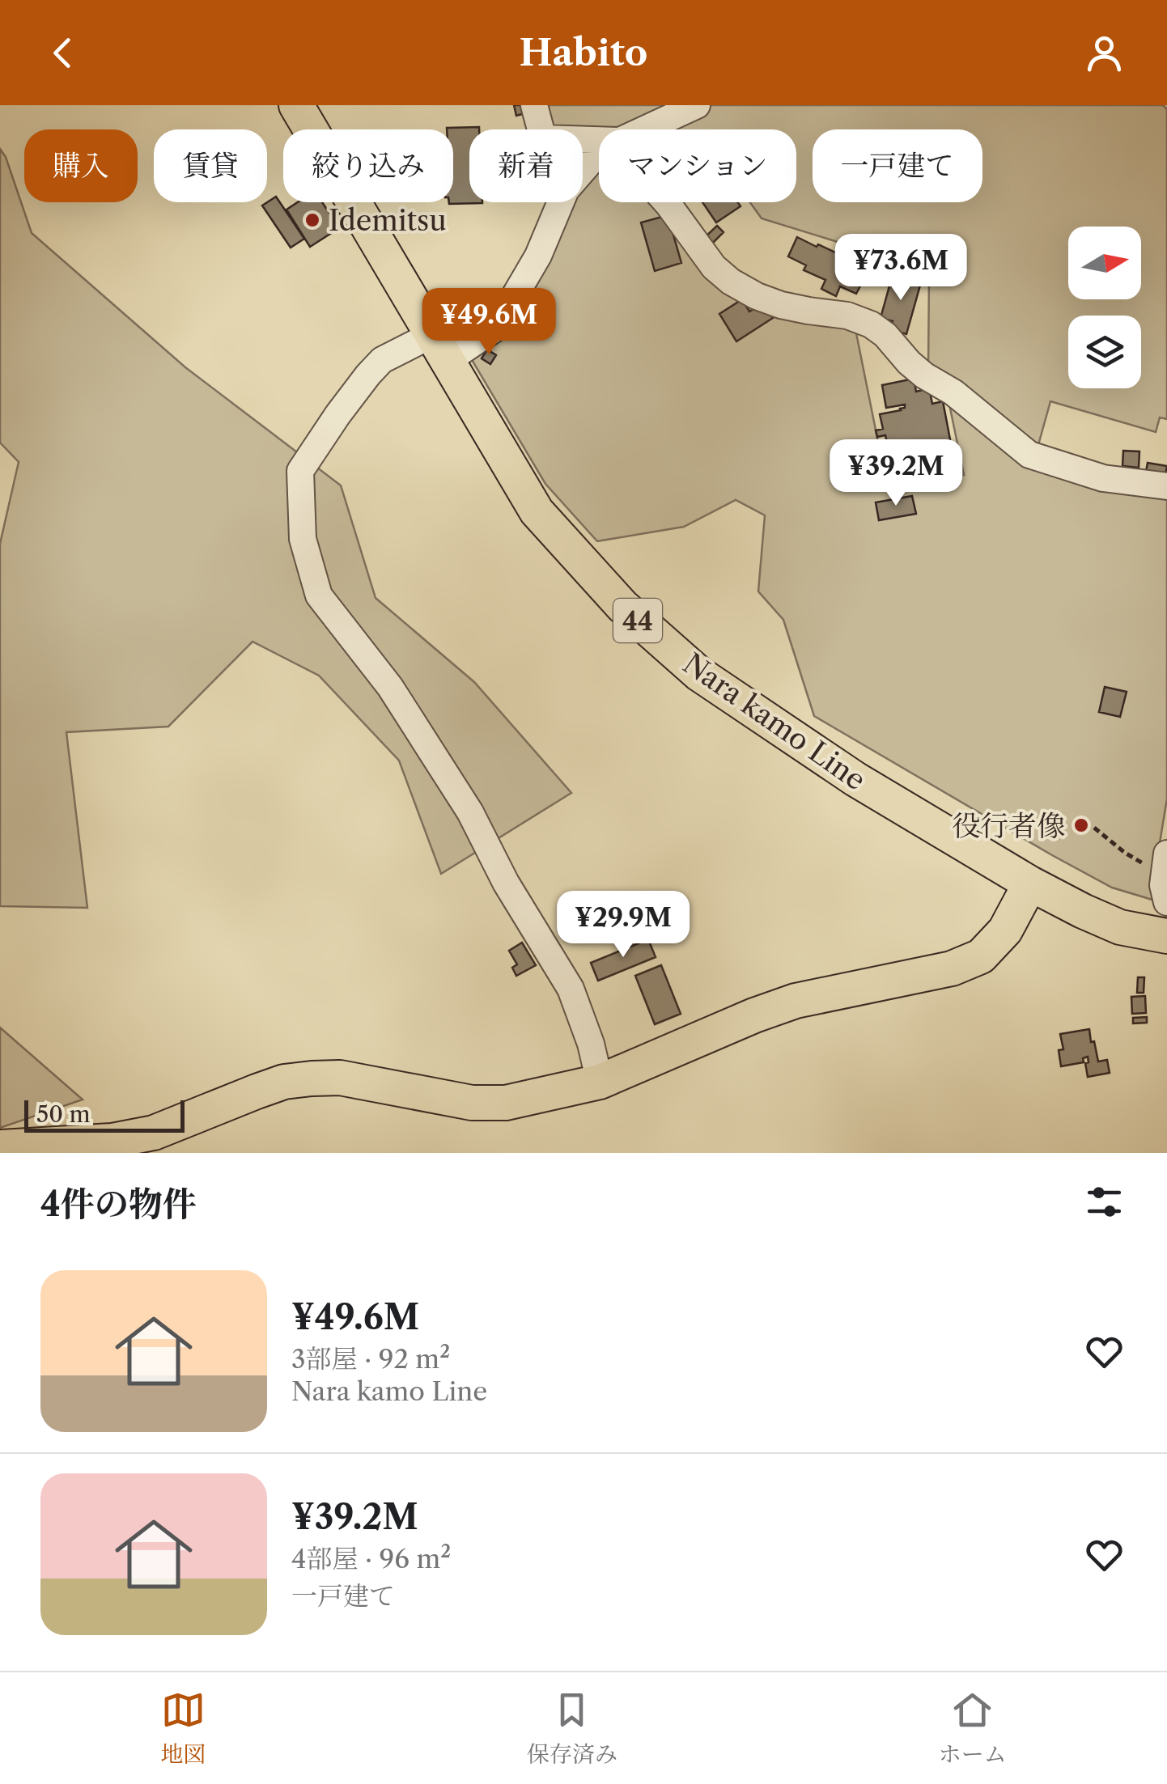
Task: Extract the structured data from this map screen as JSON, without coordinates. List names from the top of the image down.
{
  "streets": {
    "main road": ["44", "Nara kamo Line"]
  },
  "places": ["Idemitsu", "役行者像"],
  "scale_bar": "50 m",
  "north": "right",
  "page": {
    "header": "Habito",
    "chip": [
      "購入",
      "賃貸",
      "絞り込み",
      "新着",
      "マンション",
      "一戸建て"
    ],
    "price": [
      "¥73.6M",
      "¥49.6M",
      "¥39.2M",
      "¥29.9M"
    ],
    "scale": "50 m",
    "heading": "4件の物件",
    "list": [
      {
        "name": "¥49.6M",
        "note": "3部屋 · 92 m² · Nara kamo Line"
      },
      {
        "name": "¥39.2M",
        "note": "4部屋 · 96 m² · 一戸建て"
      }
    ],
    "tabs": ["地図", "保存済み", "ホーム"]
  }
}
